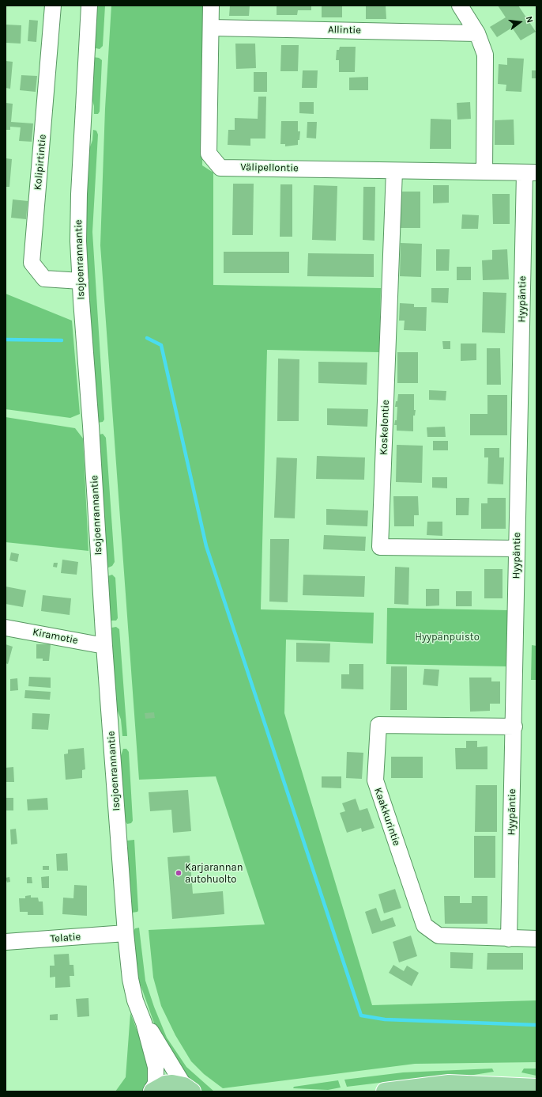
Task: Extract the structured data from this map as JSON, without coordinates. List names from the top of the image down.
{
  "streets": {
    "street": [
      "Allintie",
      "Kolipirtintie",
      "Välipellontie",
      "Isojoenrannantie",
      "Hyypäntie",
      "Koskelontie",
      "Kiramotie",
      "Kaakkurintie",
      "Telatie"
    ]
  },
  "crossings": [
    ["Allintie", "Välipellontie"],
    ["Kolipirtintie", "Isojoenrannantie"],
    ["Välipellontie", "Hyypäntie"],
    ["Välipellontie", "Koskelontie"],
    ["Isojoenrannantie", "Kiramotie"],
    ["Isojoenrannantie", "Telatie"],
    ["Hyypäntie", "Koskelontie"],
    ["Hyypäntie", "Kaakkurintie"]
  ],
  "parks": ["Hyypänpuisto"],
  "places": ["Karjarannan autohuolto"],
  "north": "right"
}
